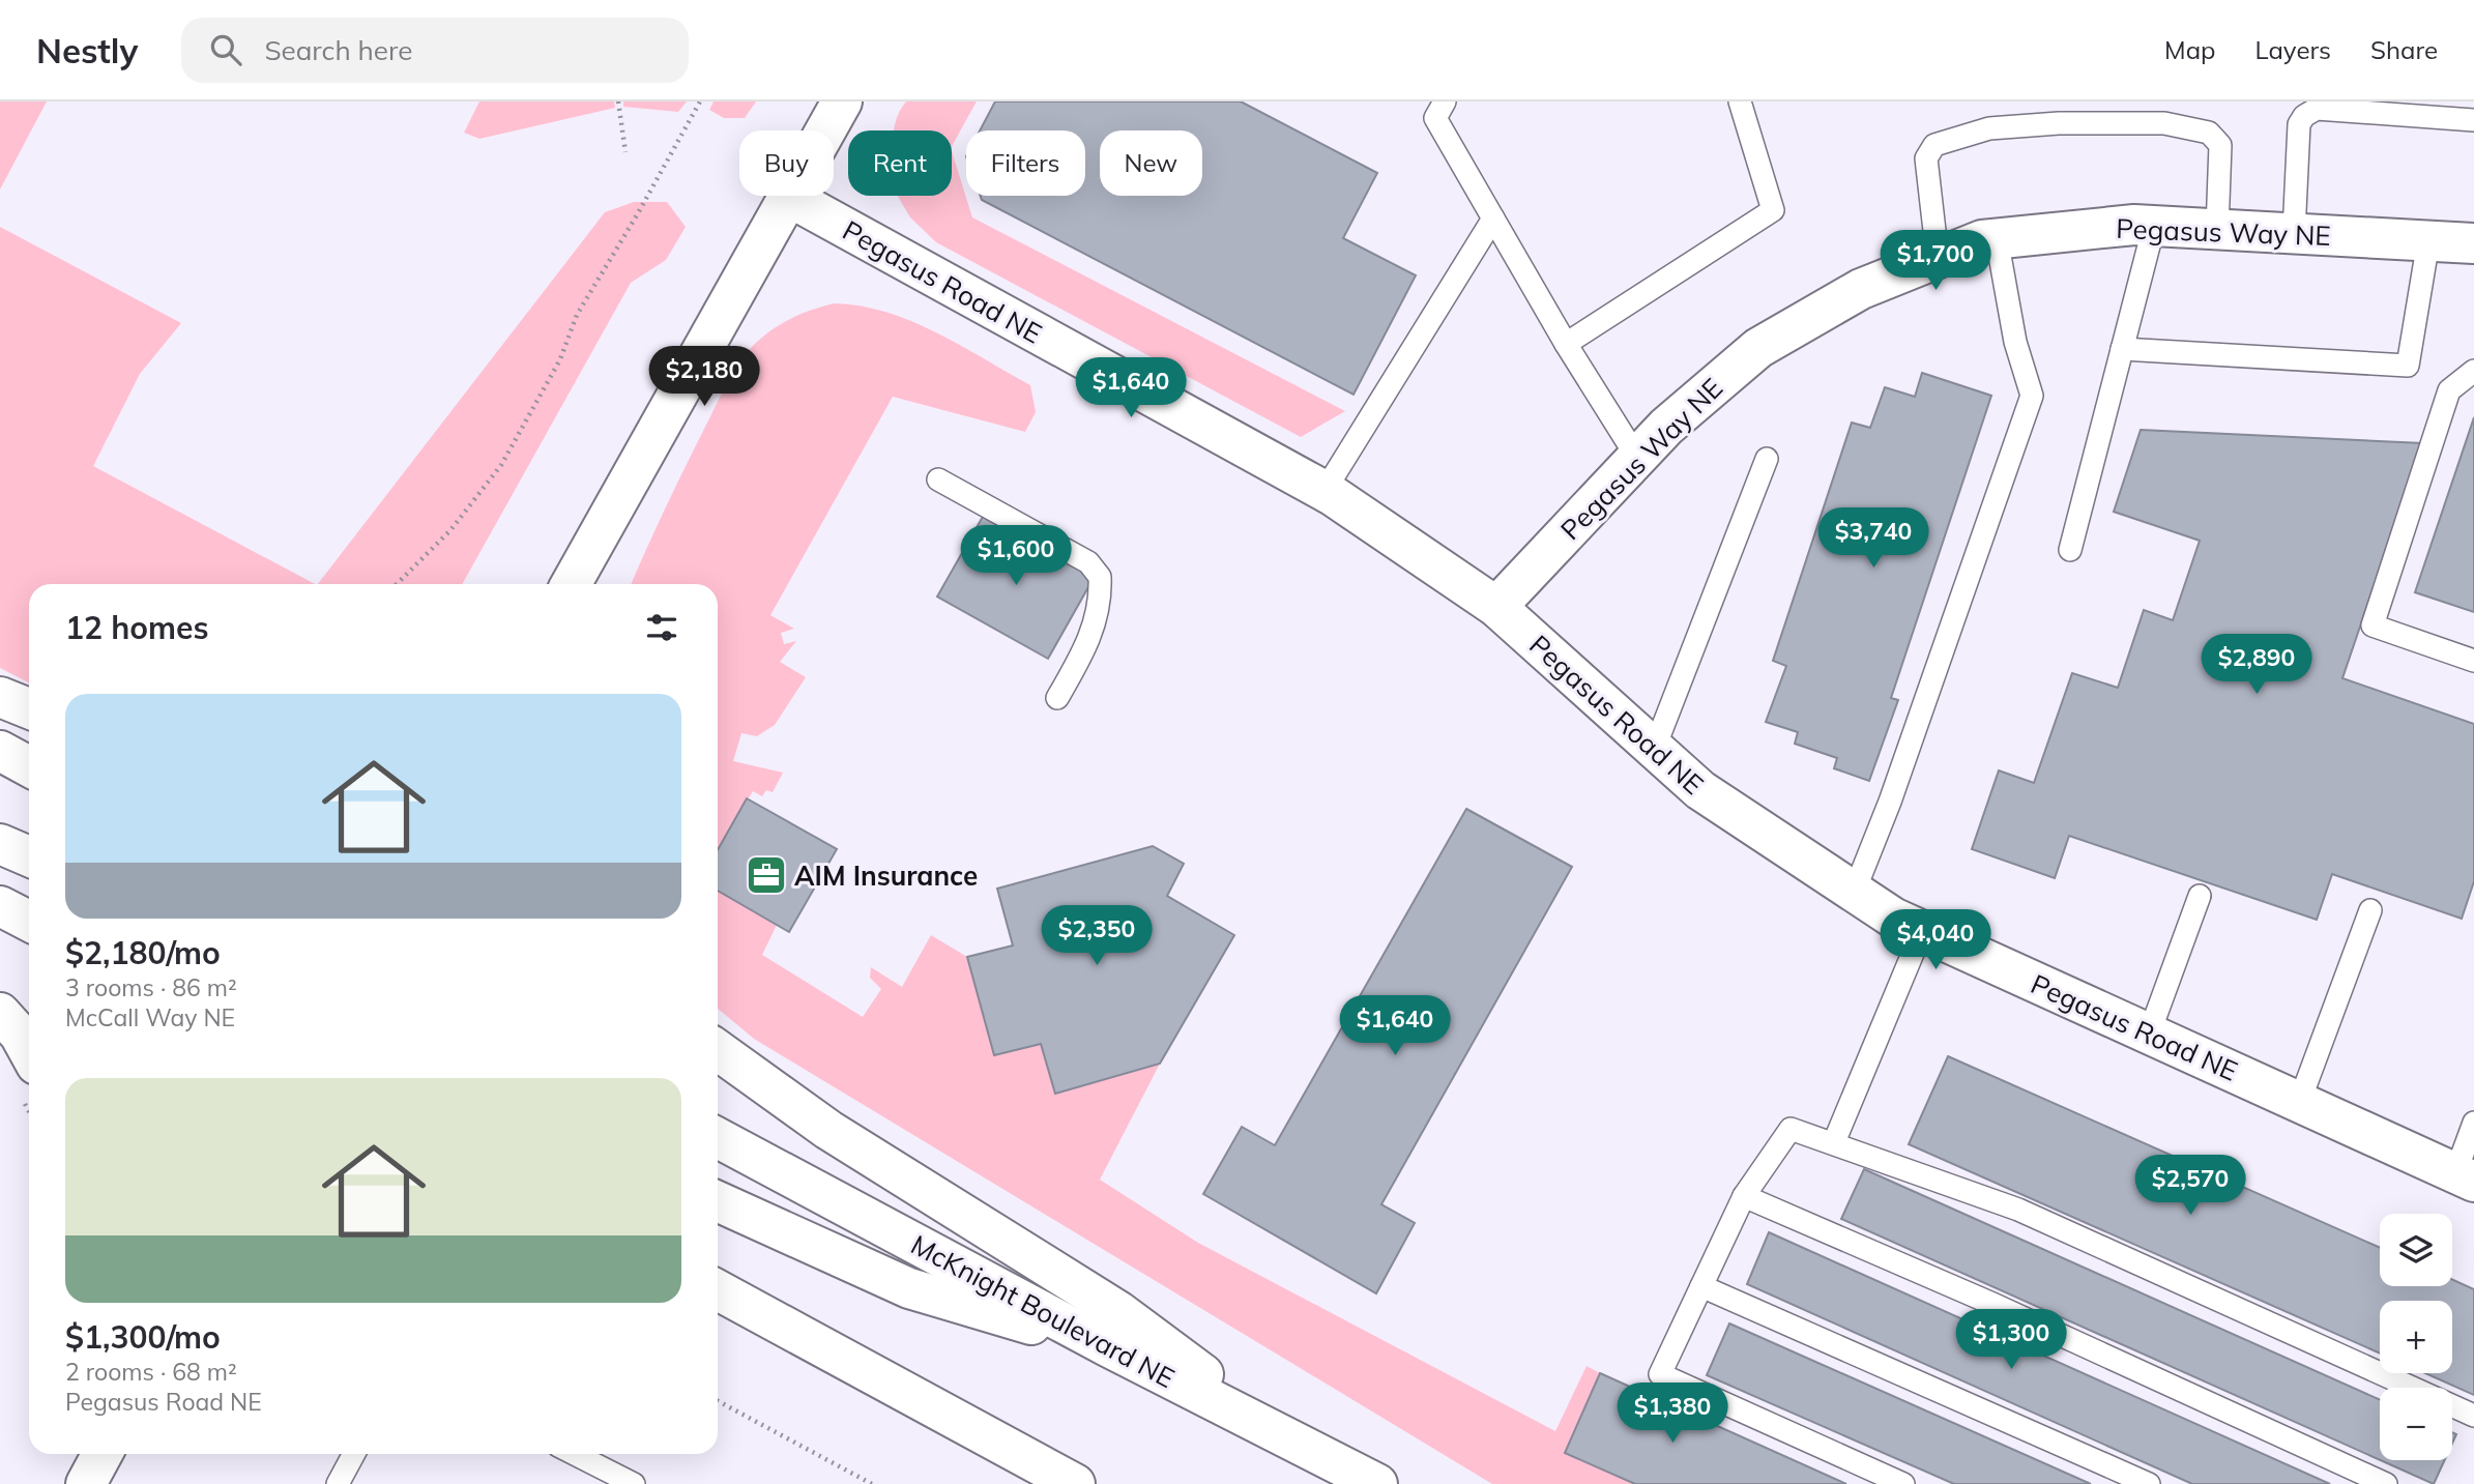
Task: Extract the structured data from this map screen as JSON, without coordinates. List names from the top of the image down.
{
  "streets": {
    "street": ["Pegasus Way NE", "Pegasus Road NE", "McKnight Boulevard NE"]
  },
  "crossings": [
    ["Pegasus Way NE", "Pegasus Road NE"]
  ],
  "places": {
    "office": ["AIM Insurance"]
  },
  "page": {
    "header": "Nestly",
    "search": "Search here",
    "nav": ["Map", "Layers", "Share"],
    "chip": [
      "Buy",
      "Rent",
      "Filters",
      "New"
    ],
    "price": [
      "$1,700",
      "$2,180",
      "$1,640",
      "$3,740",
      "$1,600",
      "$2,890",
      "$2,350",
      "$4,040",
      "$1,640",
      "$2,570",
      "$1,300",
      "$1,380"
    ],
    "heading": "12 homes",
    "list": [
      {
        "name": "$2,180/mo",
        "note": "3 rooms · 86 m² · McCall Way NE"
      },
      {
        "name": "$1,300/mo",
        "note": "2 rooms · 68 m² · Pegasus Road NE"
      }
    ],
    "map_buttons": ["+", "−"]
  }
}
